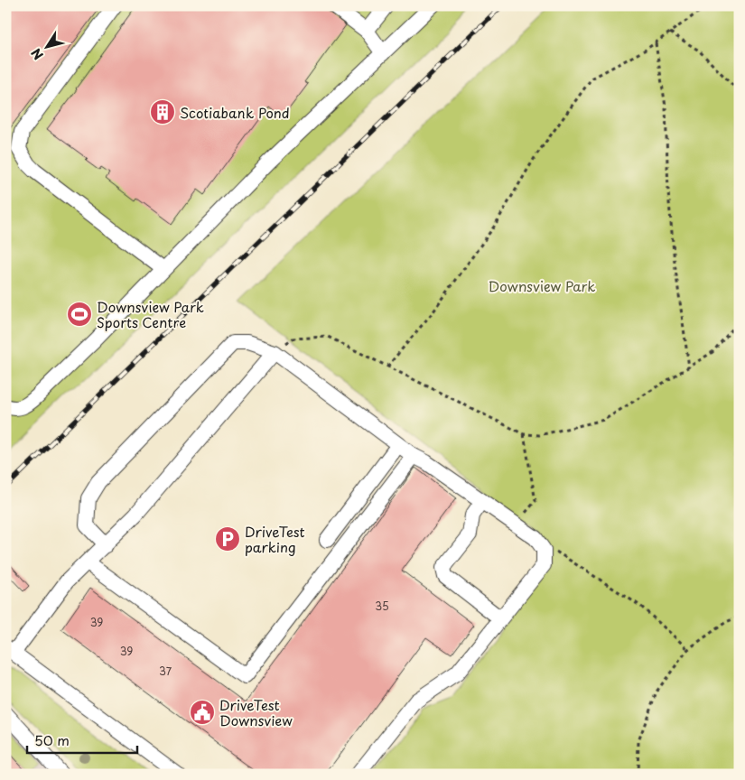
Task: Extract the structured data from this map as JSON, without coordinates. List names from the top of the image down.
{
  "parks": ["Downsview Park"],
  "places": {
    "building": ["Scotiabank Pond"],
    "sports": ["Downsview Park Sports Centre"],
    "parking": ["DriveTest parking"],
    "public building": ["DriveTest Downsview"]
  },
  "house_numbers": [
    "35",
    "39",
    "39",
    "37"
  ],
  "scale_bar": "50 m",
  "north": "bottom left"
}
